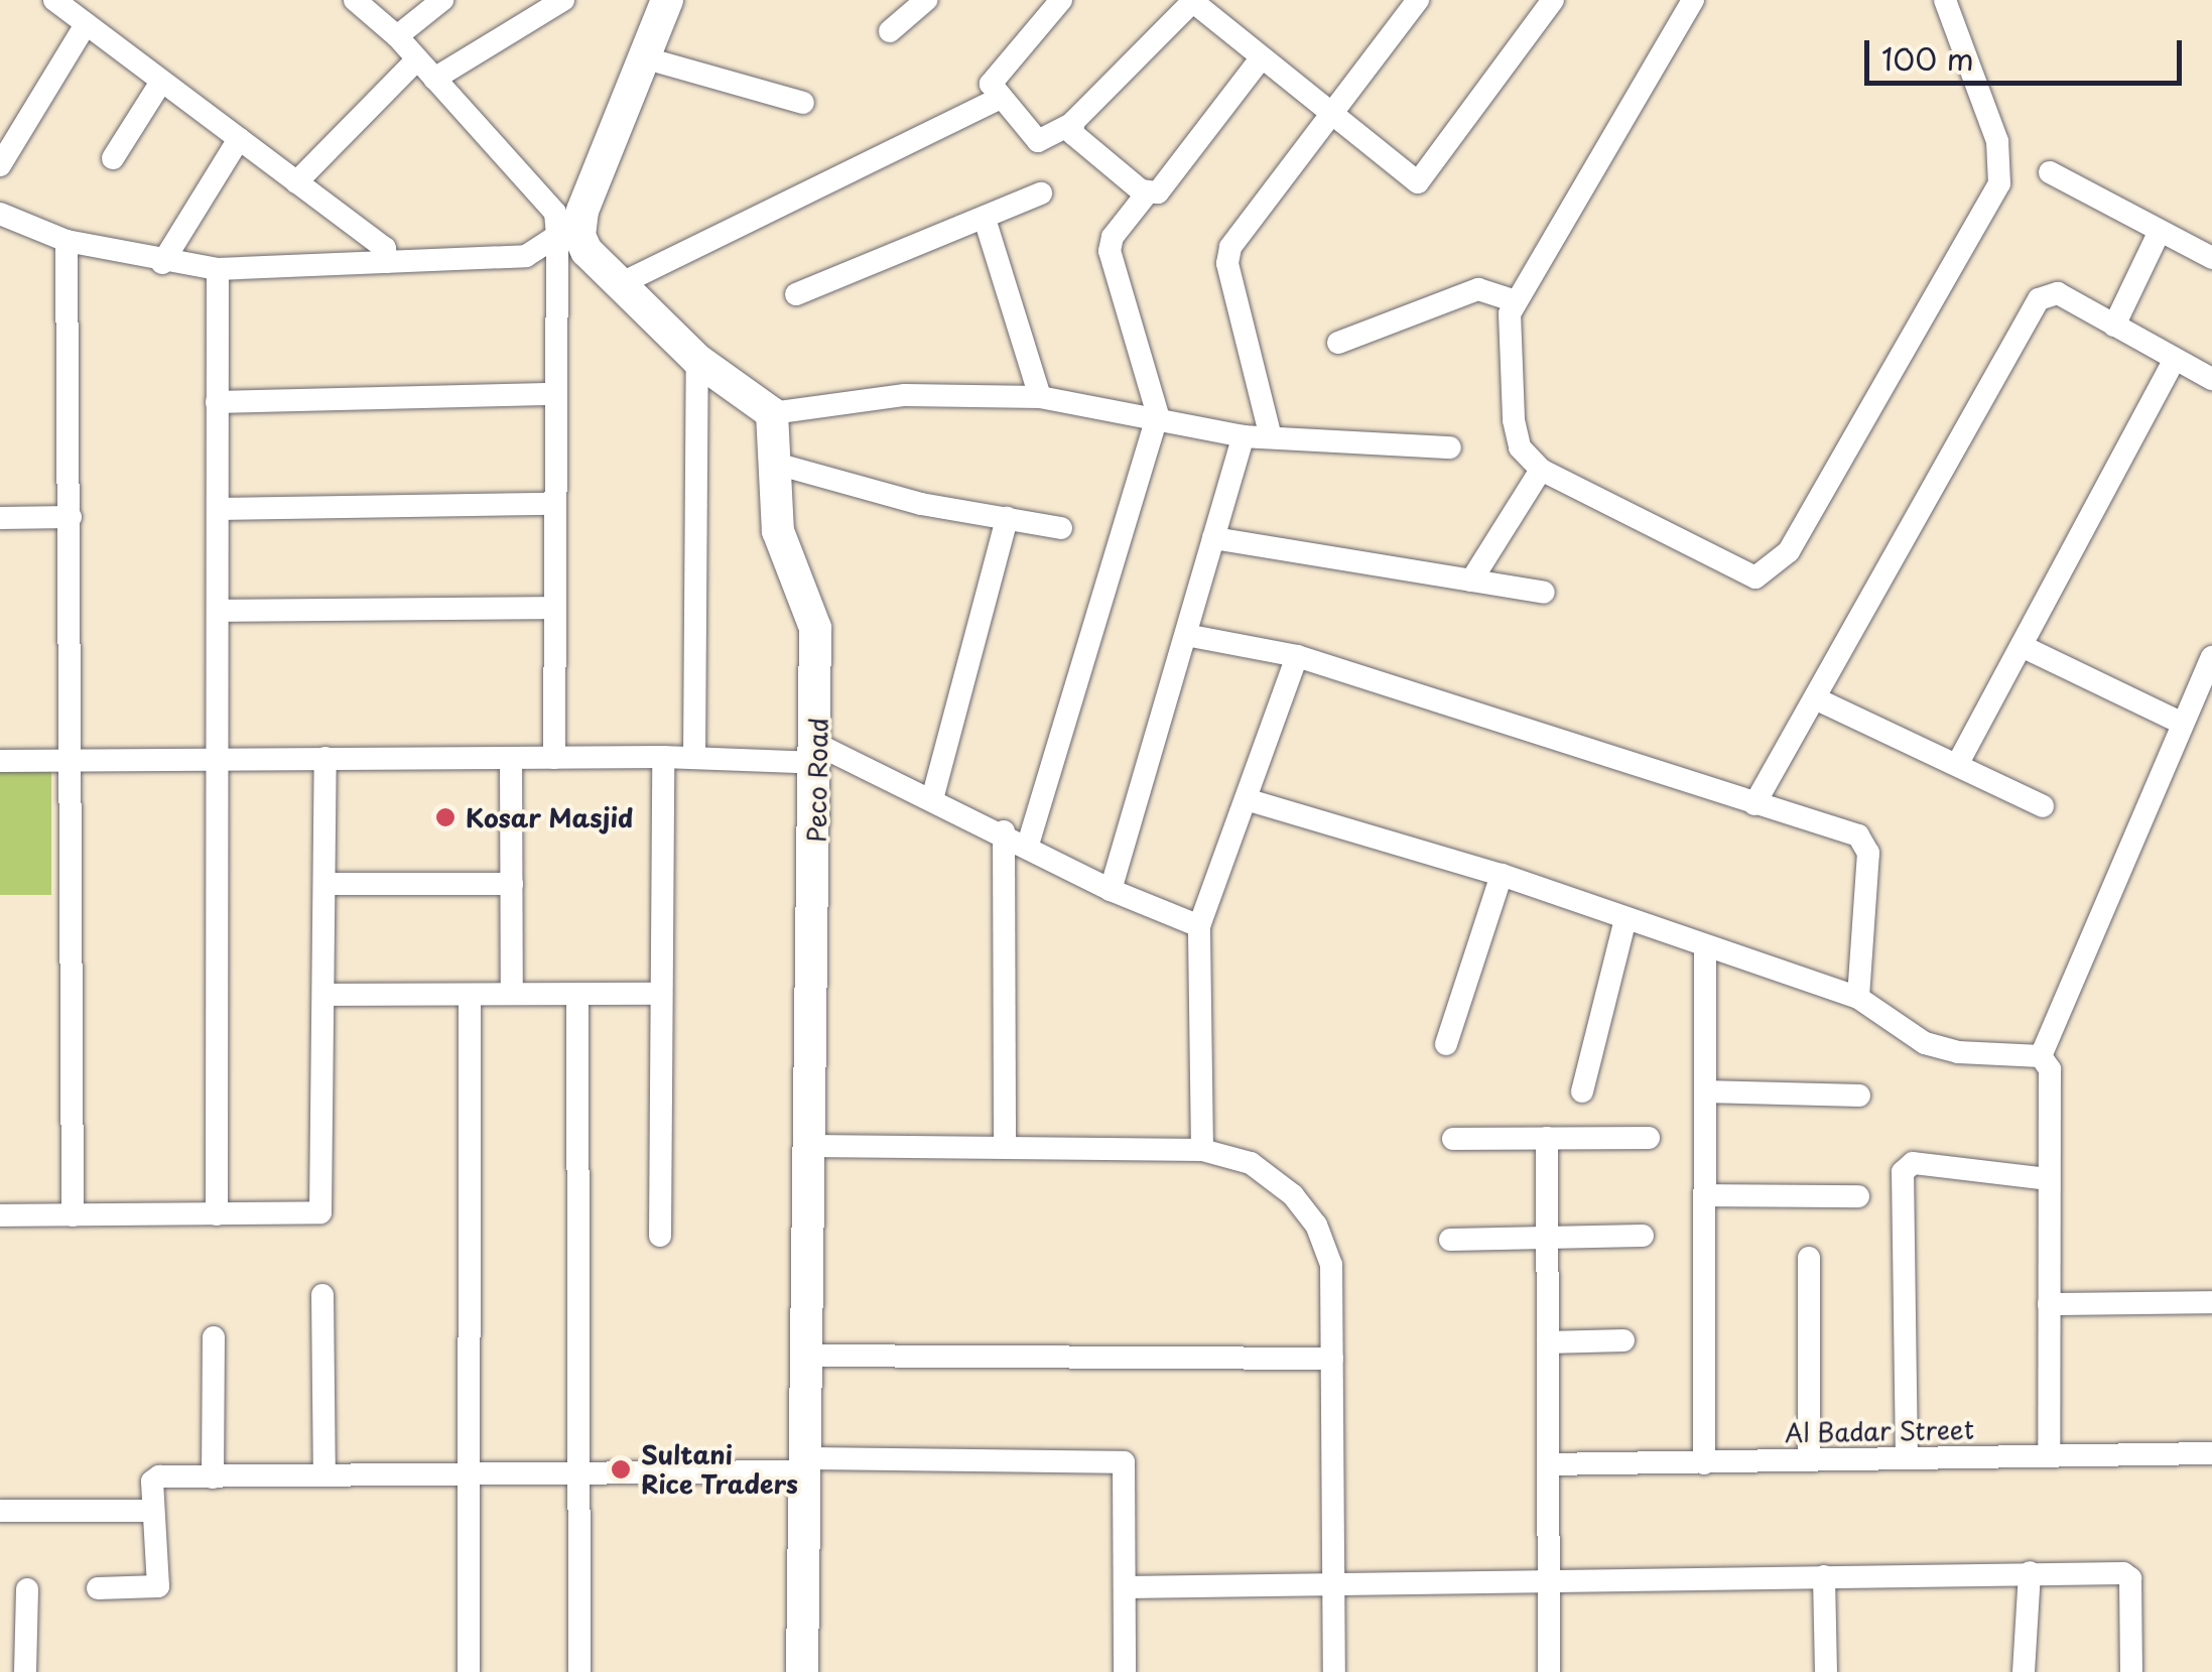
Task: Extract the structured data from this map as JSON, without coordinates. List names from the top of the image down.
{
  "streets": {
    "street": ["Peco Road", "Al Badar Street"]
  },
  "places": ["Kosar Masjid", "Sultani Rice Traders"],
  "scale_bar": "100 m"
}
